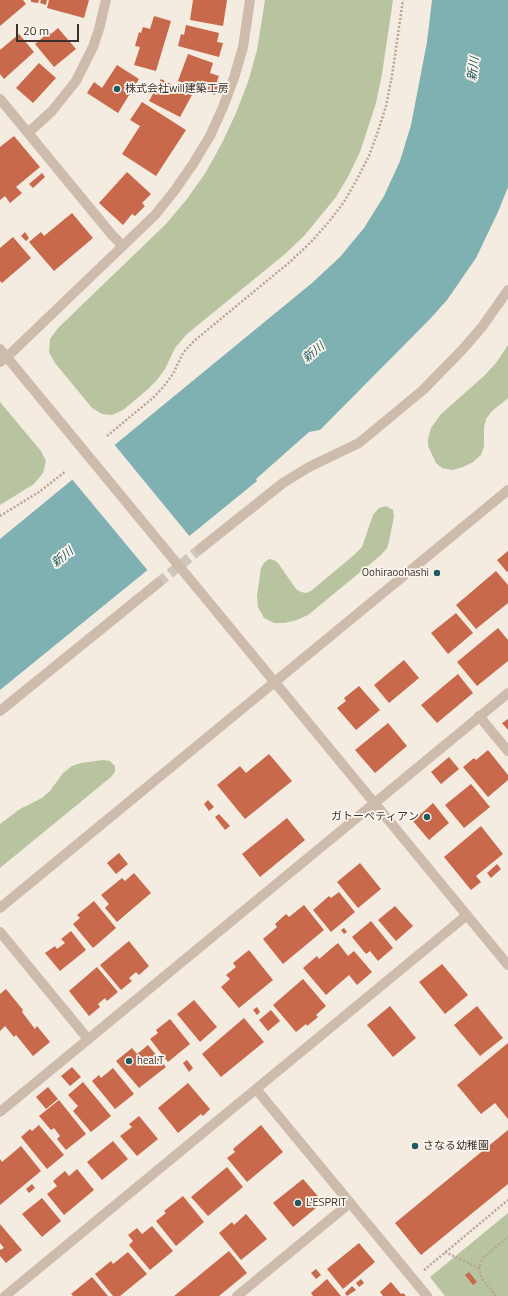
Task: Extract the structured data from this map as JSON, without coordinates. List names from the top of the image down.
{
  "water": ["新川"],
  "places": [
    "株式会社will建築工房",
    "Oohiraoohashi",
    "ガトーペティアン",
    "heal.T",
    "さなる幼稚園",
    "L'ESPRIT"
  ],
  "scale_bar": "20 m"
}
